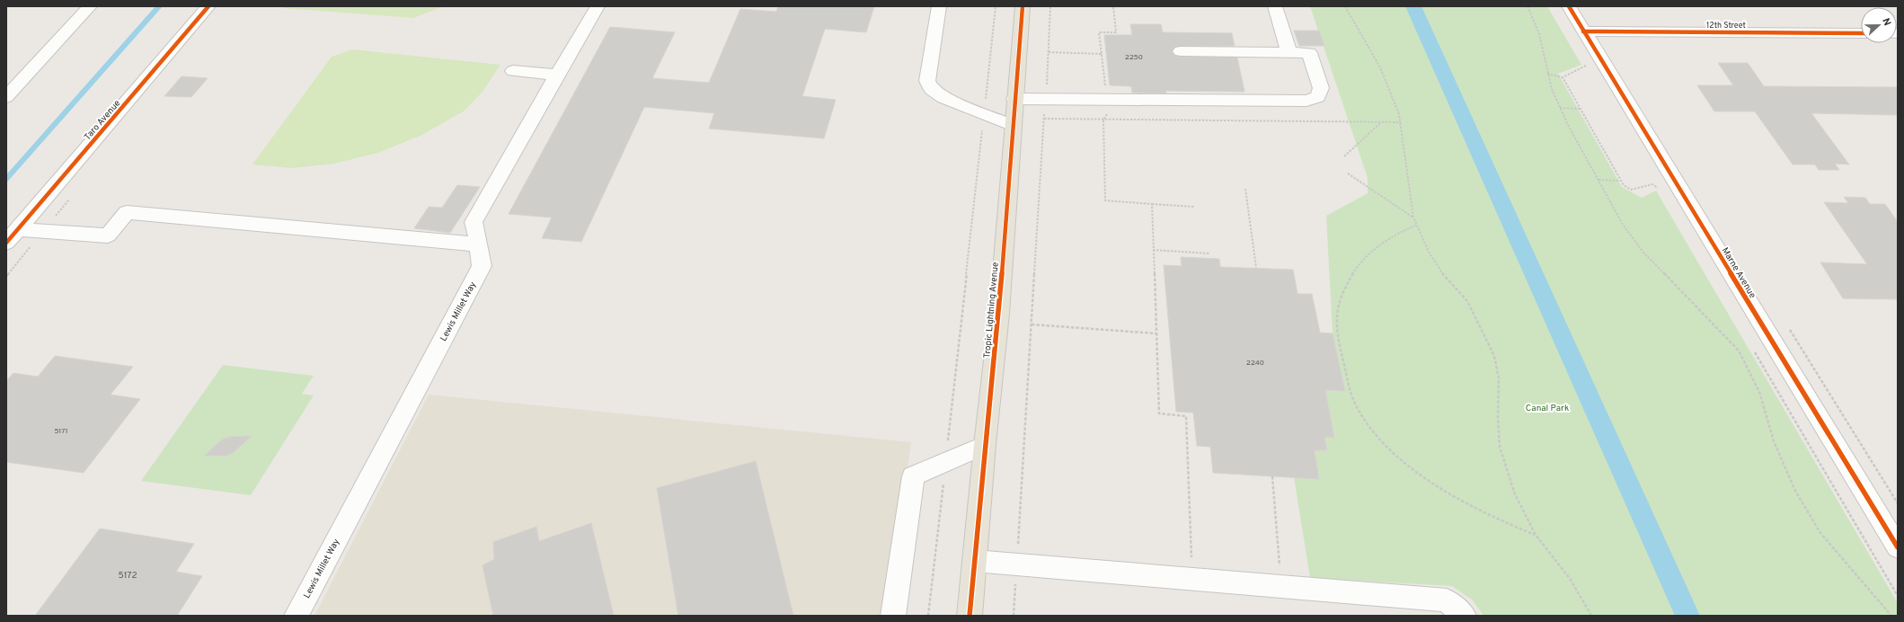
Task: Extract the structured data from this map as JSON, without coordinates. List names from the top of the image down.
{
  "streets": {
    "main road": ["Tropic Lightning Avenue"],
    "street": [
      "12th Street",
      "Taro Avenue",
      "Marne Avenue",
      "Lewis Millet Way"
    ]
  },
  "crossings": [
    ["12th Street", "Marne Avenue"]
  ],
  "parks": ["Canal Park"],
  "house_numbers": [
    "2250",
    "2240",
    "5171",
    "5172"
  ],
  "north": "right"
}
